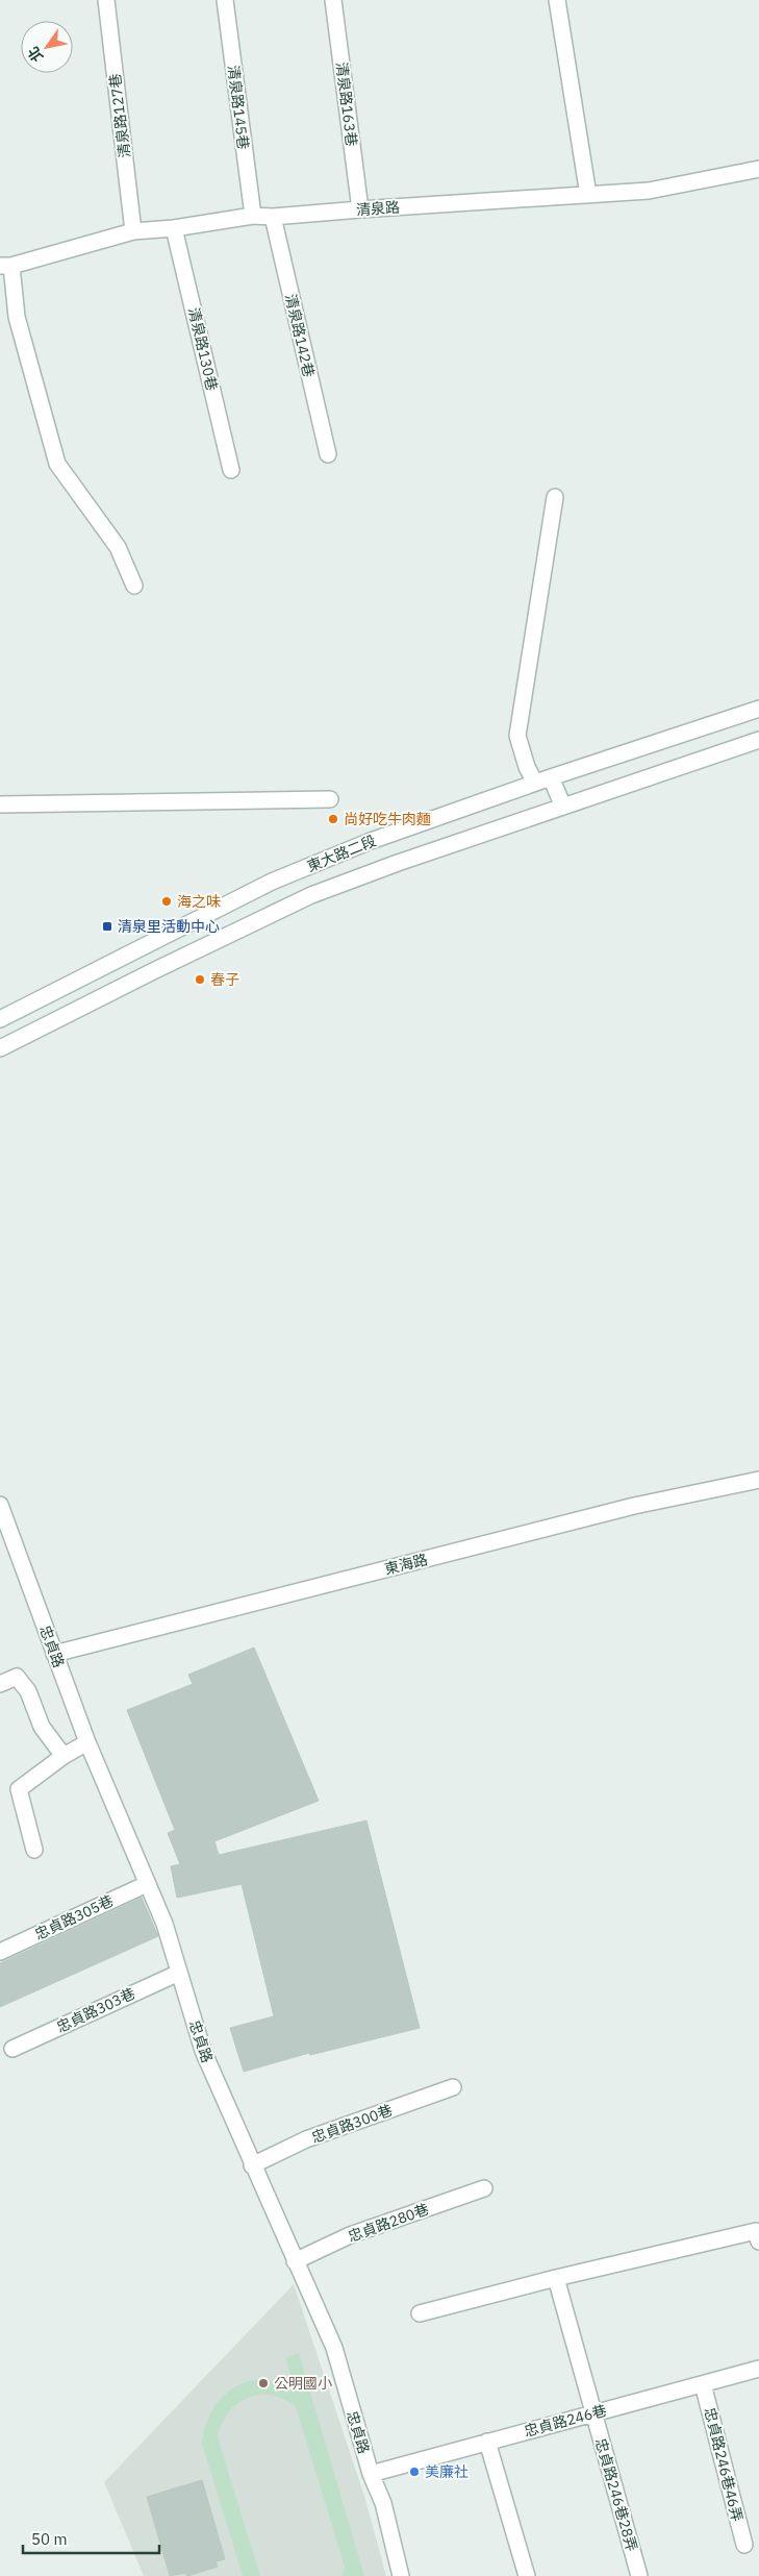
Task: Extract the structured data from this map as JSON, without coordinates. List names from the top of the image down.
{
  "streets": {
    "street": [
      "清泉路163巷",
      "清泉路145巷",
      "清泉路127巷",
      "清泉路",
      "清泉路142巷",
      "清泉路130巷",
      "東大路二段",
      "東海路",
      "忠貞路",
      "忠貞路305巷",
      "忠貞路303巷",
      "忠貞路300巷",
      "忠貞路280巷",
      "忠貞路246巷",
      "忠貞路246巷46弄",
      "忠貞路246巷28弄"
    ]
  },
  "crossings": [
    ["清泉路163巷", "清泉路"],
    ["清泉路145巷", "清泉路"],
    ["清泉路127巷", "清泉路"],
    ["清泉路", "清泉路142巷"],
    ["清泉路", "清泉路130巷"],
    ["東海路", "忠貞路"],
    ["忠貞路", "忠貞路305巷"],
    ["忠貞路", "忠貞路303巷"],
    ["忠貞路", "忠貞路300巷"],
    ["忠貞路", "忠貞路280巷"],
    ["忠貞路", "忠貞路246巷"],
    ["忠貞路246巷", "忠貞路246巷46弄"],
    ["忠貞路246巷", "忠貞路246巷28弄"]
  ],
  "places": {
    "other": [
      "尚好吃牛肉麵",
      "海之味",
      "春子",
      "公明國小",
      "美廉社"
    ],
    "transit": ["清泉里活動中心"]
  },
  "scale_bar": "50 m",
  "north": "bottom left"
}
